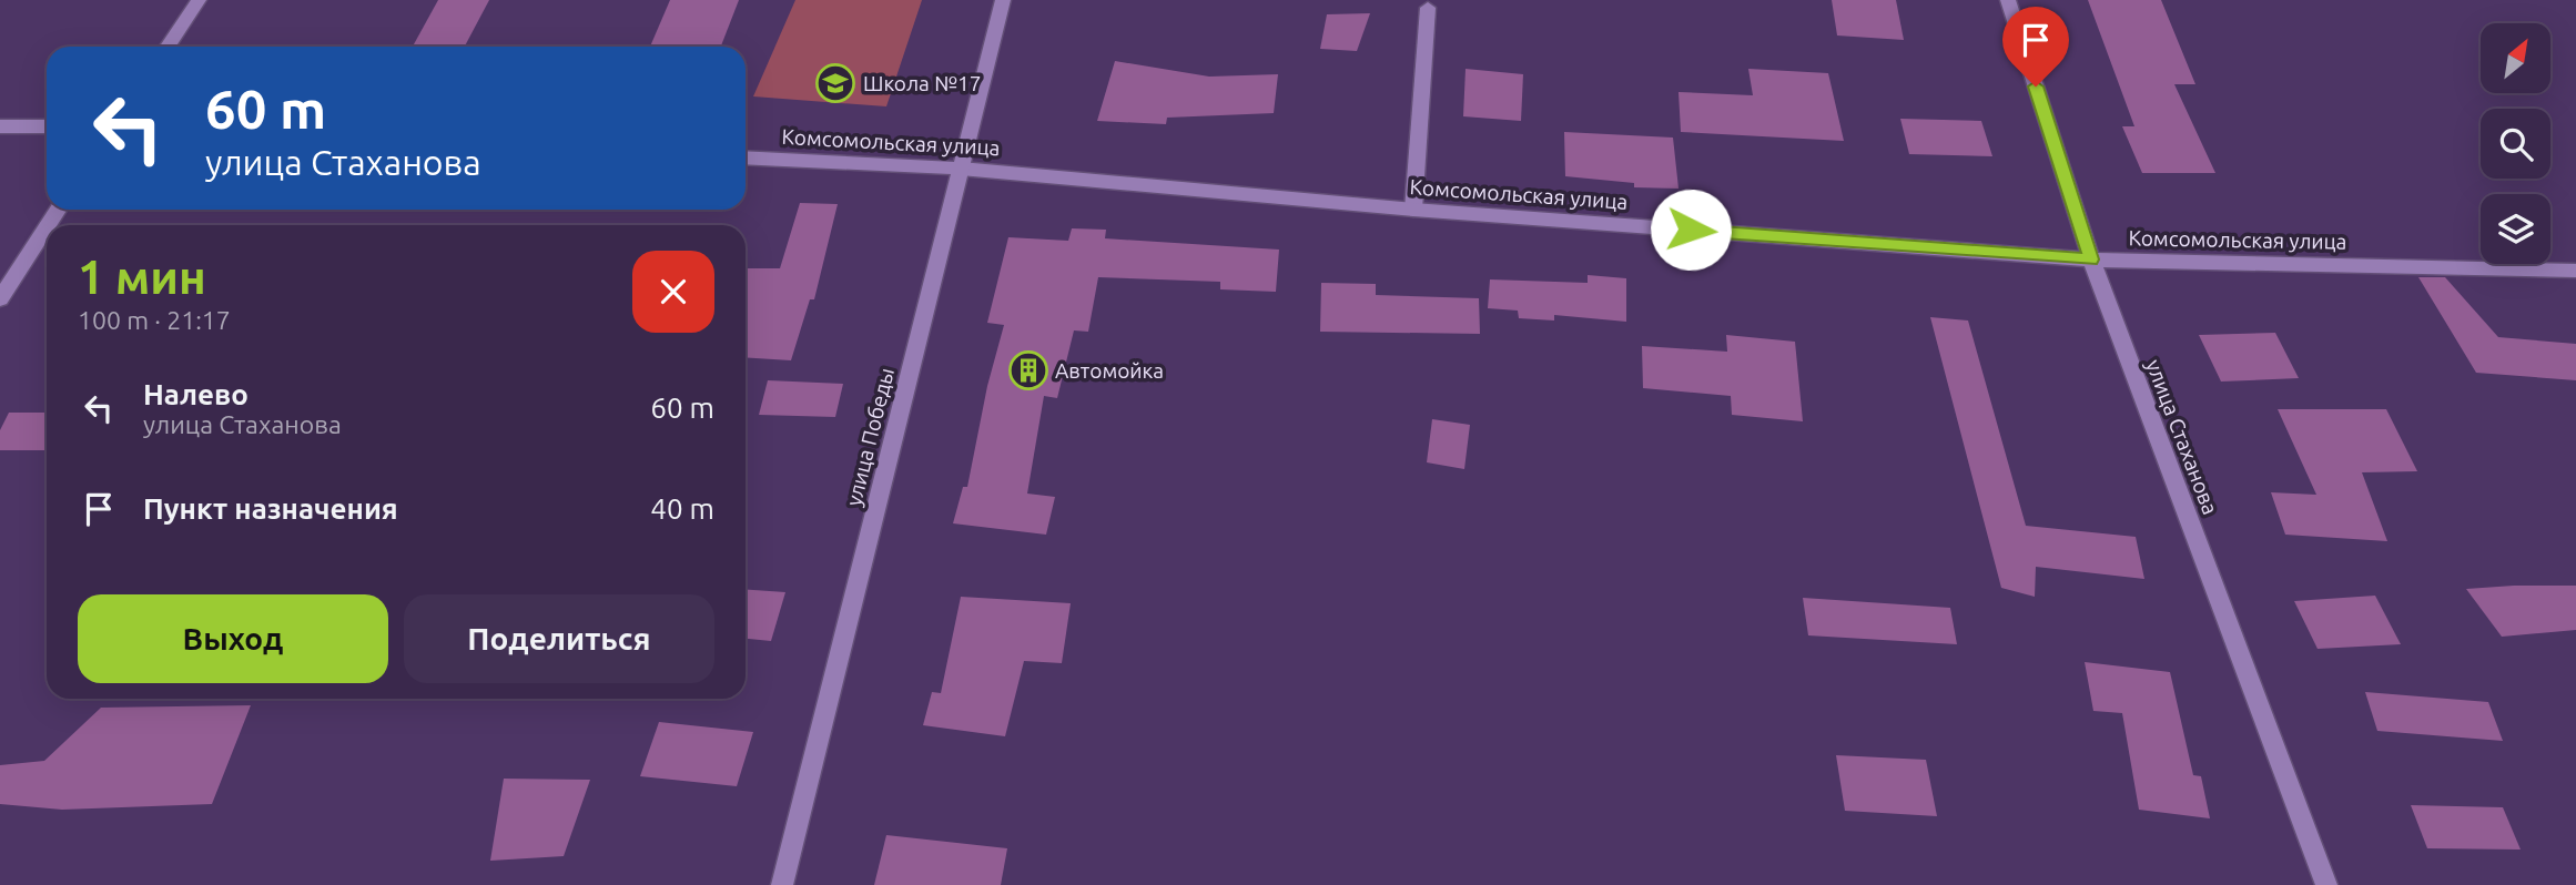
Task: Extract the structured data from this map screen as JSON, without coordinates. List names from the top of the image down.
{
  "streets": {
    "street": ["Комсомольская улица", "улица Победы", "улица Стаханова"]
  },
  "crossings": [
    ["Комсомольская улица", "улица Победы"],
    ["Комсомольская улица", "улица Стаханова"]
  ],
  "places": {
    "school or university": ["Школа №17"],
    "building": ["Автомойка"]
  },
  "north": "top right",
  "page": {
    "turn": ["60 m", "улица Стаханова"],
    "heading": ["1 мин", "100 m · 21:17"],
    "list": [
      {
        "name": "Налево",
        "note": "улица Стаханова",
        "value": "60 m"
      },
      {
        "name": "Пункт назначения",
        "value": "40 m"
      }
    ],
    "buttons": ["Выход", "Поделиться"]
  }
}
